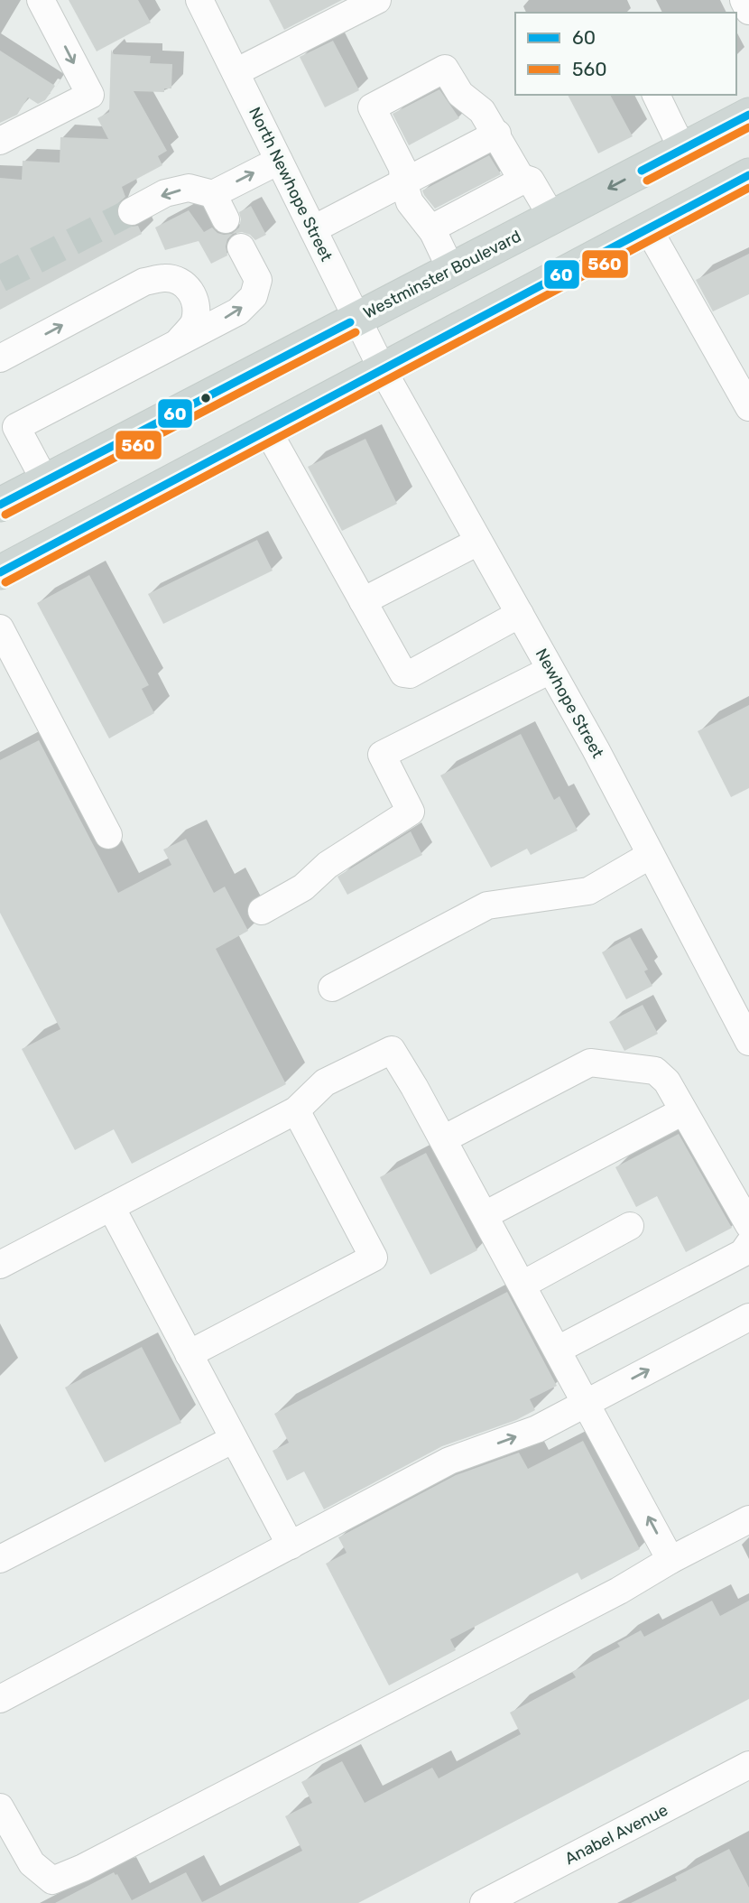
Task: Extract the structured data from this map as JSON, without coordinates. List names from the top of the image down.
{
  "streets": {
    "main road": ["Westminster Boulevard"],
    "street": ["North Newhope Street", "Newhope Street", "Anabel Avenue"]
  },
  "crossings": [
    ["North Newhope Street", "Westminster Boulevard"],
    ["North Newhope Street", "Newhope Street"]
  ],
  "lines": ["transit line 60", "transit line 560"],
  "legend": ["60", "560"]
}
